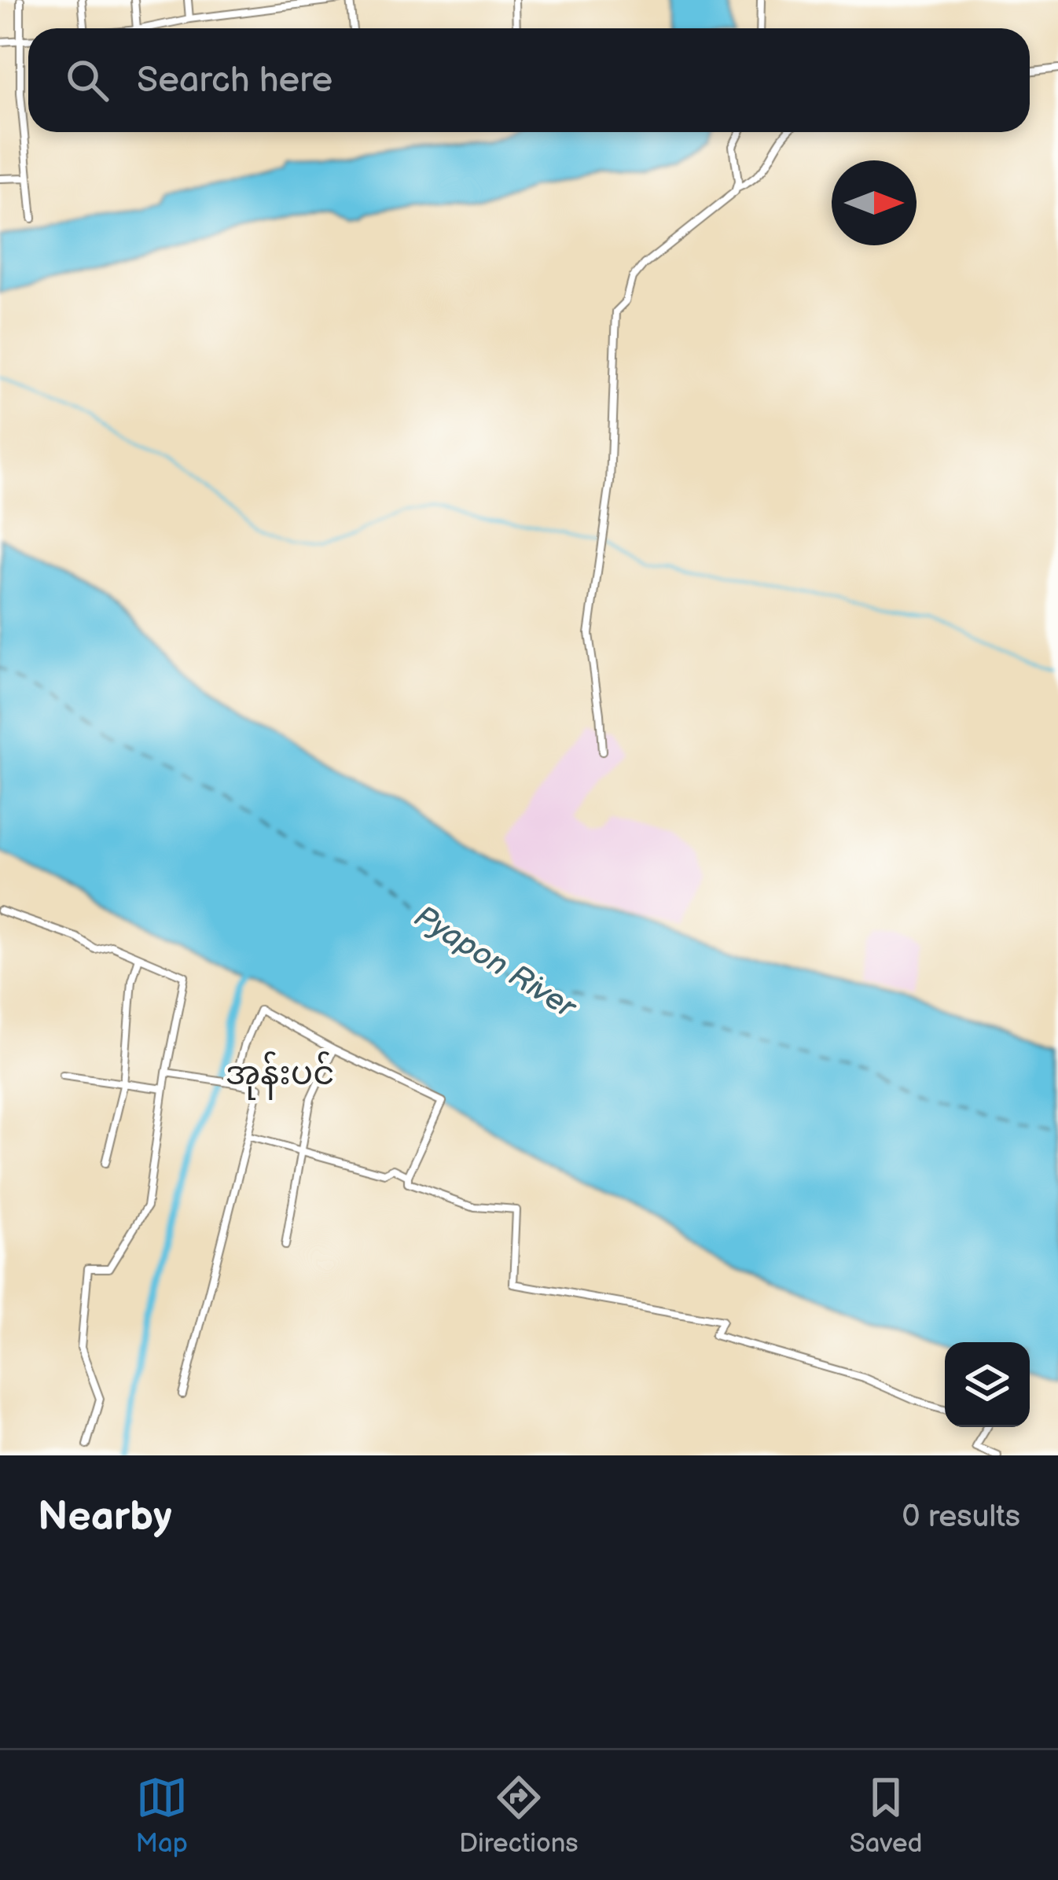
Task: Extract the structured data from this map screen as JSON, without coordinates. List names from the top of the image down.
{
  "districts": ["အုန်းပင်"],
  "water": ["Pyapon River"],
  "north": "right",
  "page": {
    "search": "Search here",
    "heading": ["Nearby", "0 results"],
    "nav": ["Map", "Directions", "Saved"]
  }
}
